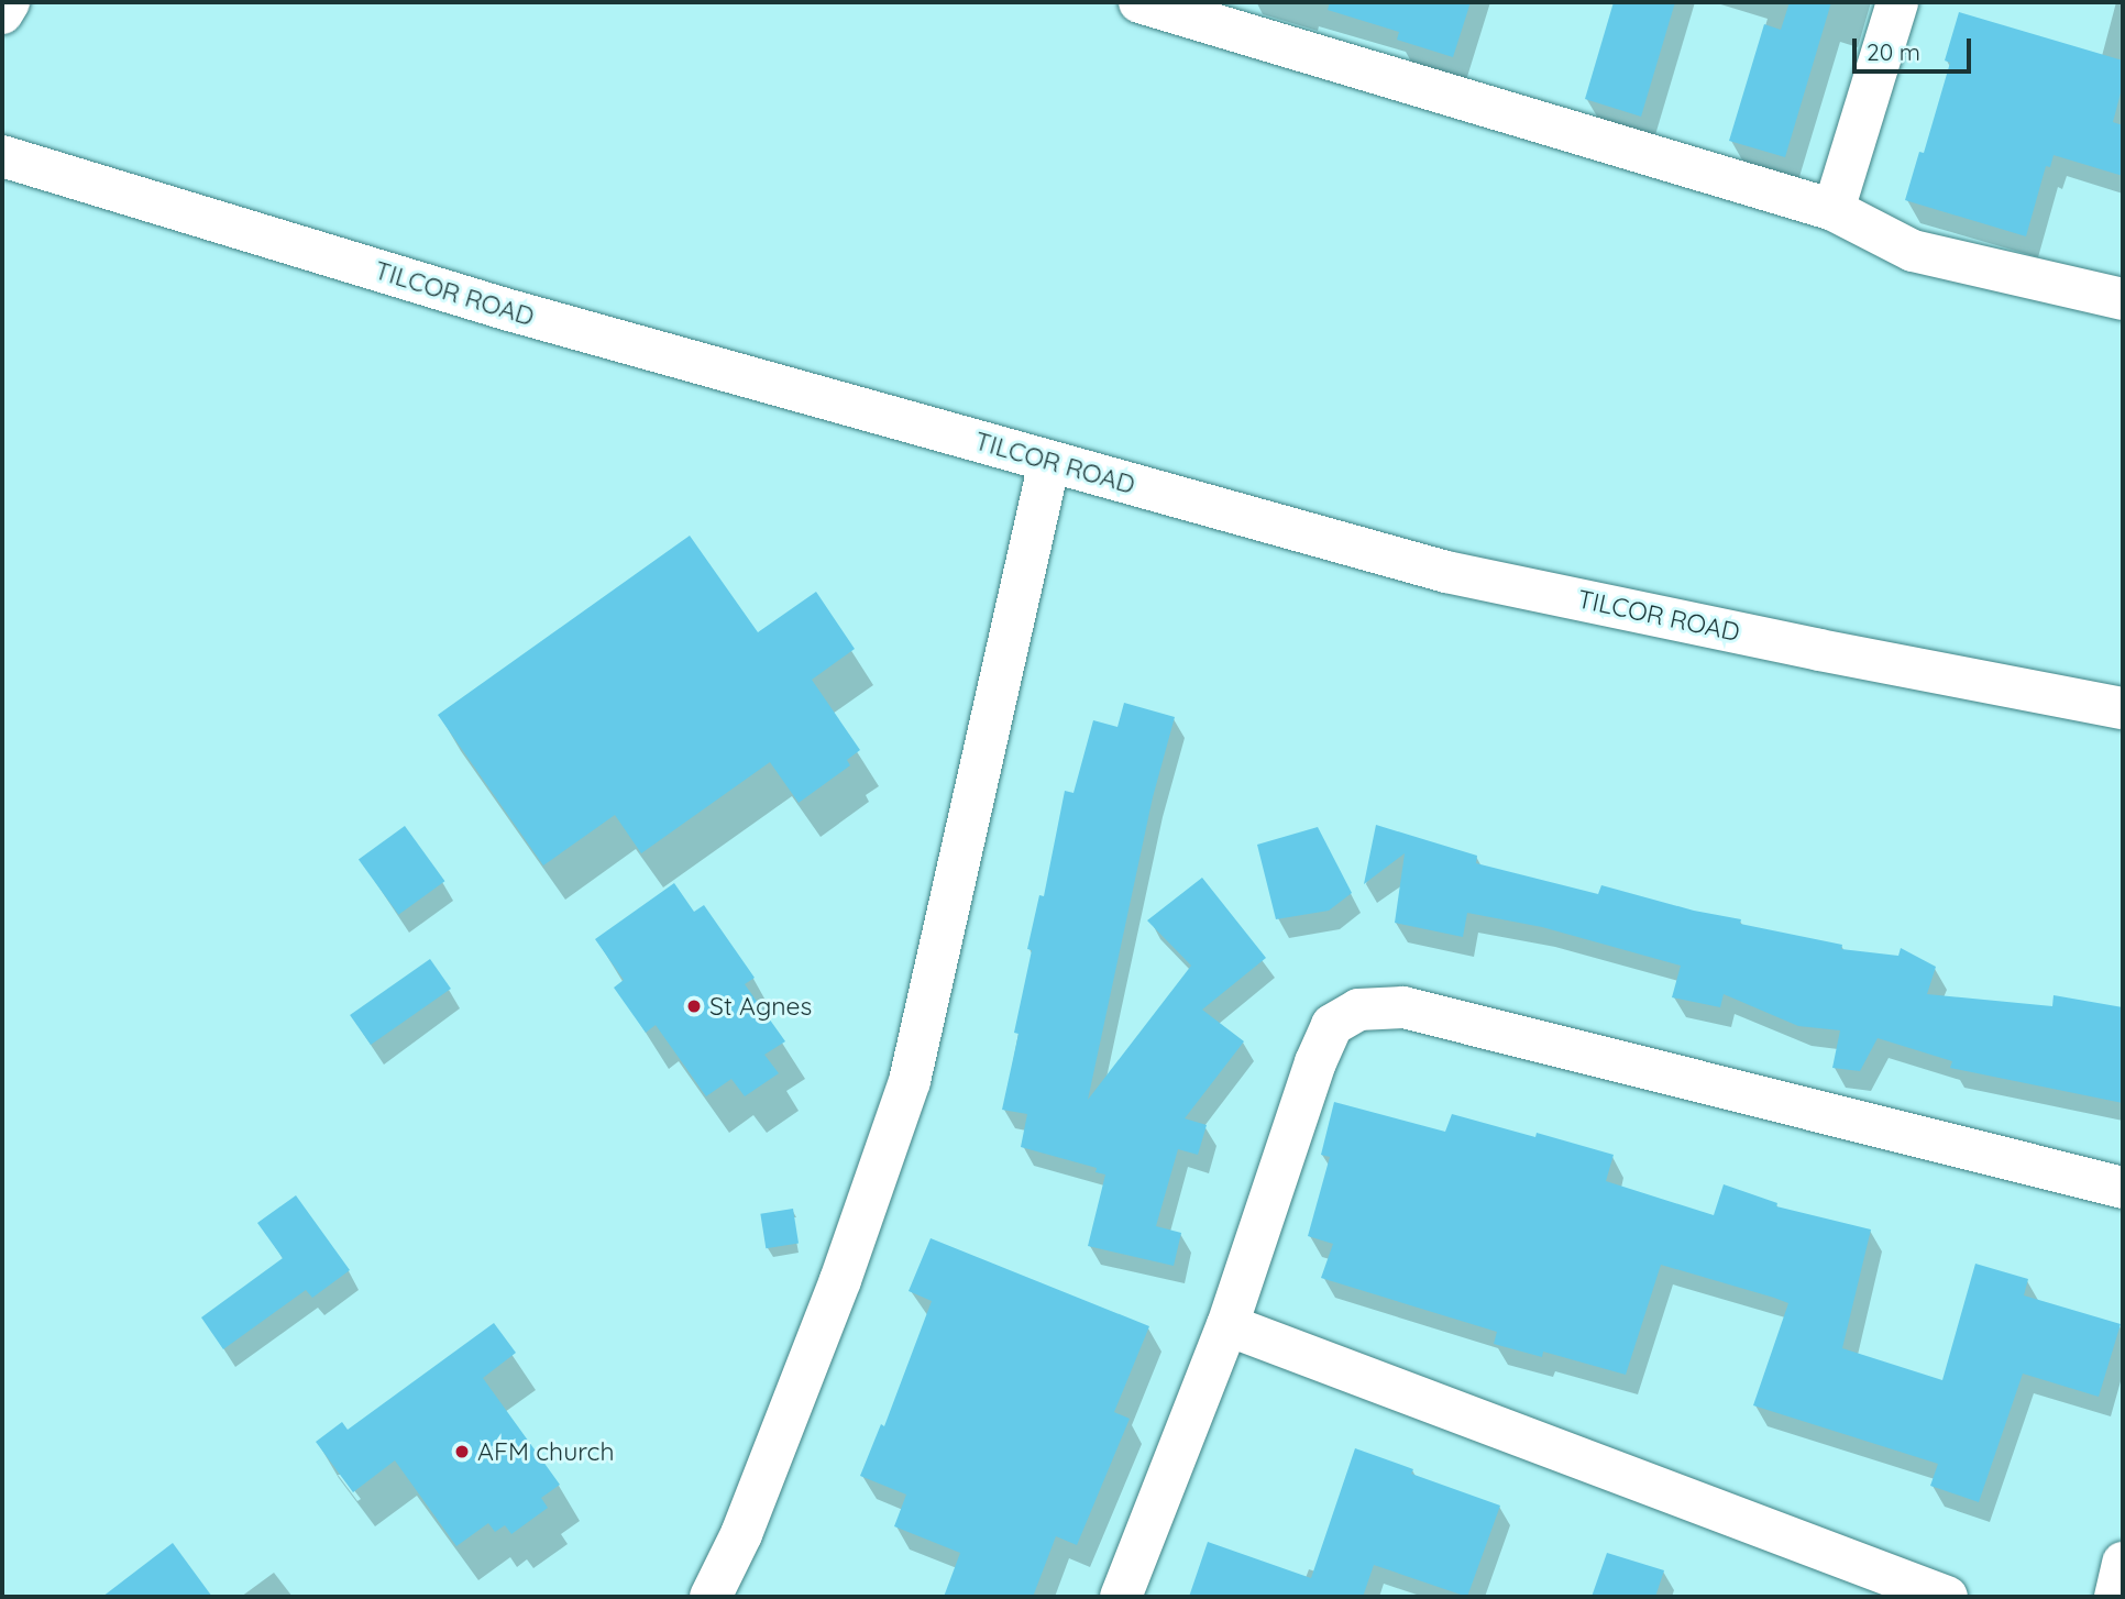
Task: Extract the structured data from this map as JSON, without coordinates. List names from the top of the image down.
{
  "streets": {
    "street": ["TILCOR ROAD"]
  },
  "places": ["St Agnes", "AFM church"],
  "scale_bar": "20 m"
}
